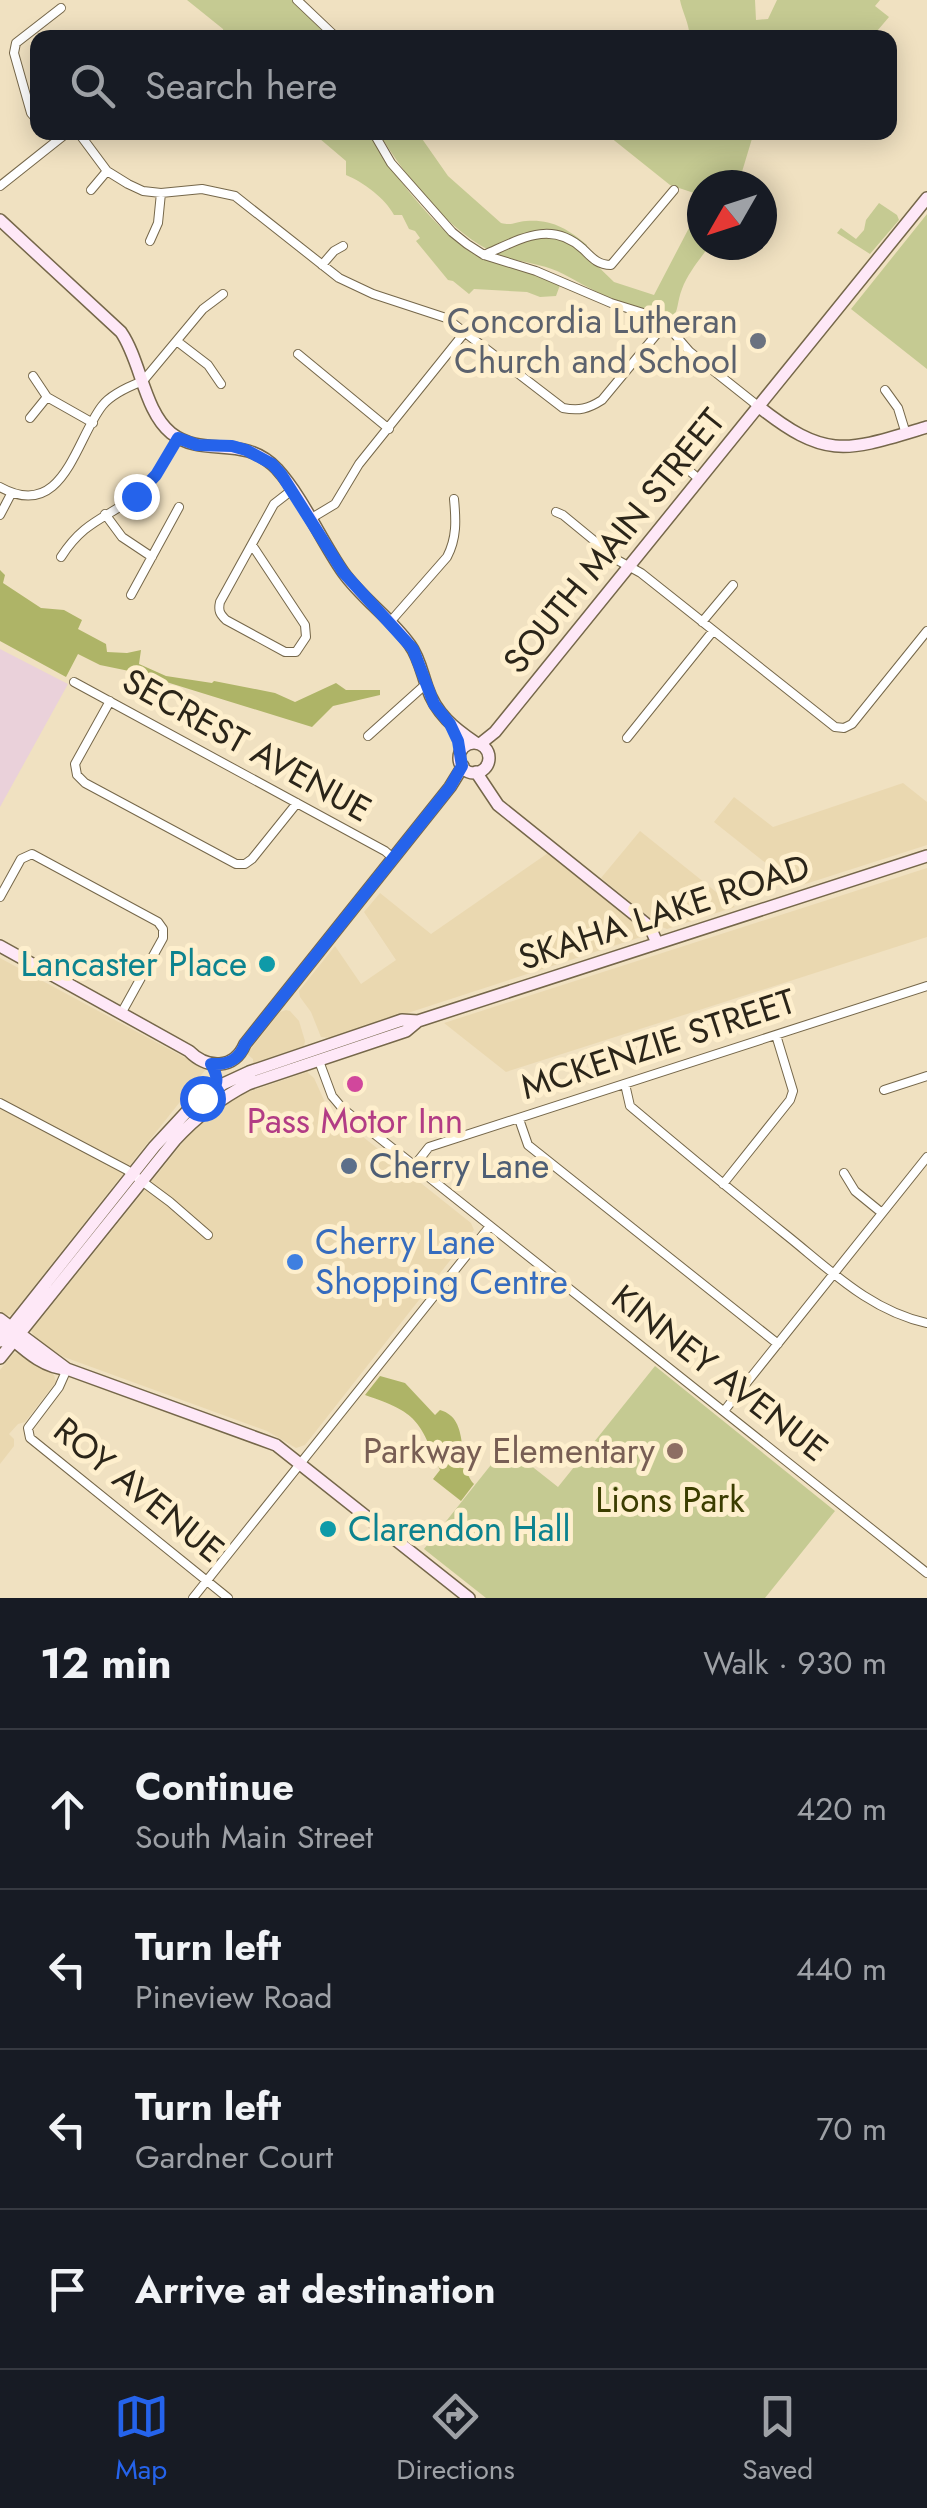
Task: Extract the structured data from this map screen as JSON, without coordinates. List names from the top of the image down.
{
  "streets": {
    "street": [
      "SOUTH MAIN STREET",
      "SECREST AVENUE",
      "SKAHA LAKE ROAD",
      "MCKENZIE STREET",
      "KINNEY AVENUE",
      "ROY AVENUE"
    ]
  },
  "crossings": [
    ["SKAHA LAKE ROAD", "KINNEY AVENUE"],
    ["MCKENZIE STREET", "KINNEY AVENUE"]
  ],
  "parks": ["Lions Park"],
  "places": [
    "Concordia Lutheran Church and School",
    "Lancaster Place",
    "Pass Motor Inn",
    "Cherry Lane",
    "Cherry Lane Shopping Centre",
    "Parkway Elementary",
    "Clarendon Hall"
  ],
  "north": "bottom left",
  "page": {
    "search": "Search here",
    "heading": ["12 min", "Walk · 930 m"],
    "list": [
      ["Continue", "South Main Street", "420 m"],
      ["Turn left", "Pineview Road", "440 m"],
      ["Turn left", "Gardner Court", "70 m"],
      "Arrive at destination"
    ],
    "nav": ["Map", "Directions", "Saved"]
  }
}
